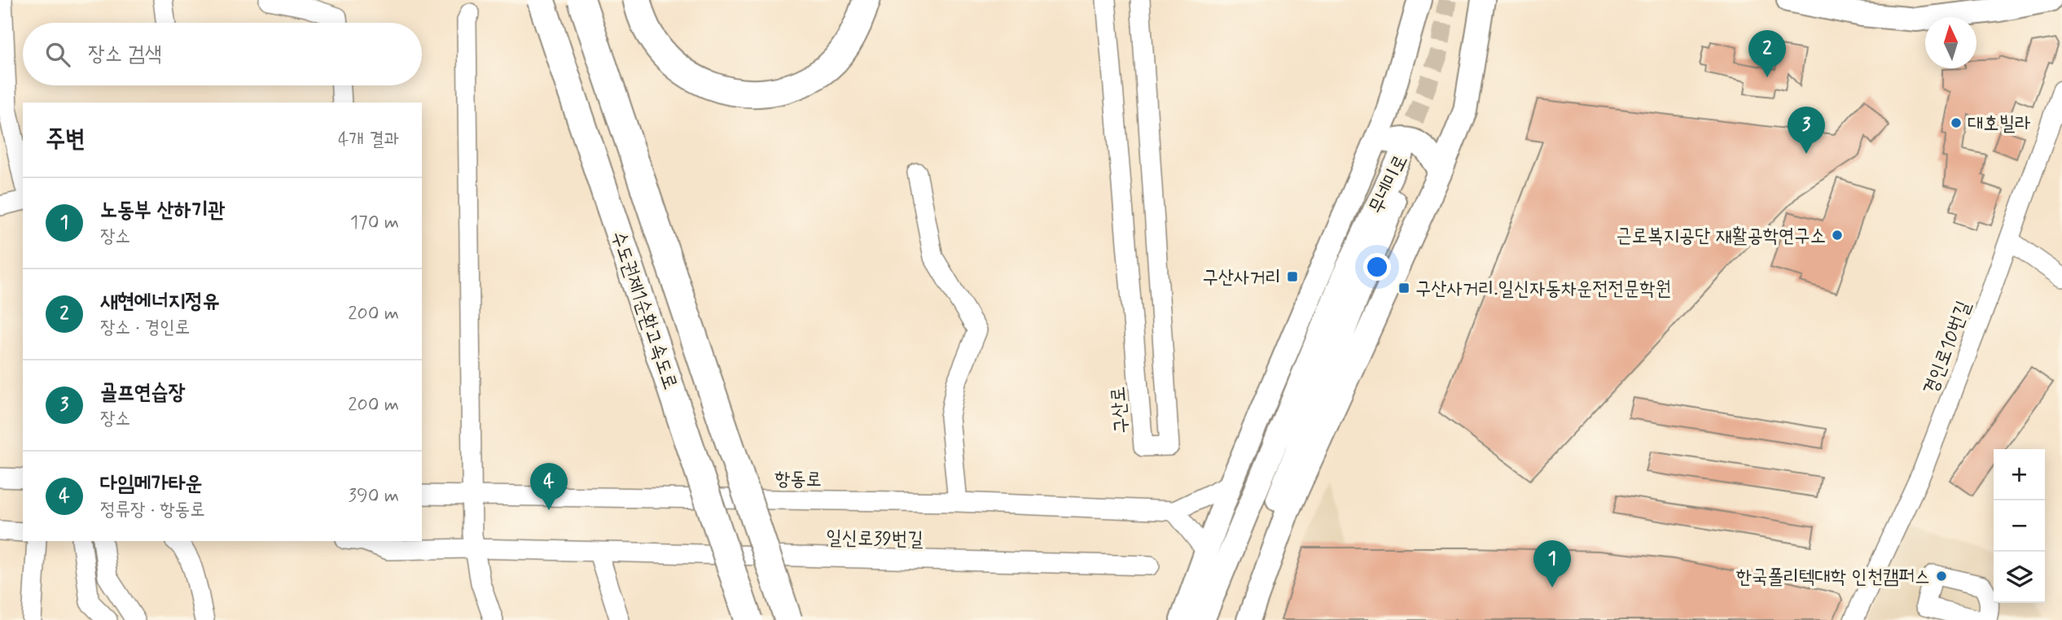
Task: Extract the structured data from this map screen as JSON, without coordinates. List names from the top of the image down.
{
  "streets": {
    "highway": ["수도권제1순환고속도로"],
    "main road": ["무네미로"],
    "street": [
      "경인로10번길",
      "구산로",
      "항동로",
      "일신로39번길"
    ]
  },
  "places": {
    "other": ["대호빌라", "근로복지공단 재활공학연구소", "한국폴리텍대학 인천캠퍼스"],
    "transit": ["구산사거리", "구산사거리.일신자동차운전전문학원"]
  },
  "north": "top",
  "page": {
    "search": "장소 검색",
    "pins": [
      "2",
      "3",
      "4",
      "1"
    ],
    "heading": ["주변", "4개 결과"],
    "list": [
      {
        "mark": "1",
        "name": "노동부 산하기관",
        "note": "장소",
        "value": "170 m"
      },
      {
        "mark": "2",
        "name": "새현에너지정유",
        "note": "장소 · 경인로",
        "value": "200 m"
      },
      {
        "mark": "3",
        "name": "골프연습장",
        "note": "장소",
        "value": "200 m"
      },
      {
        "mark": "4",
        "name": "다임메가타운",
        "note": "정류장 · 항동로",
        "value": "390 m"
      }
    ],
    "map_buttons": ["+", "−"]
  }
}
